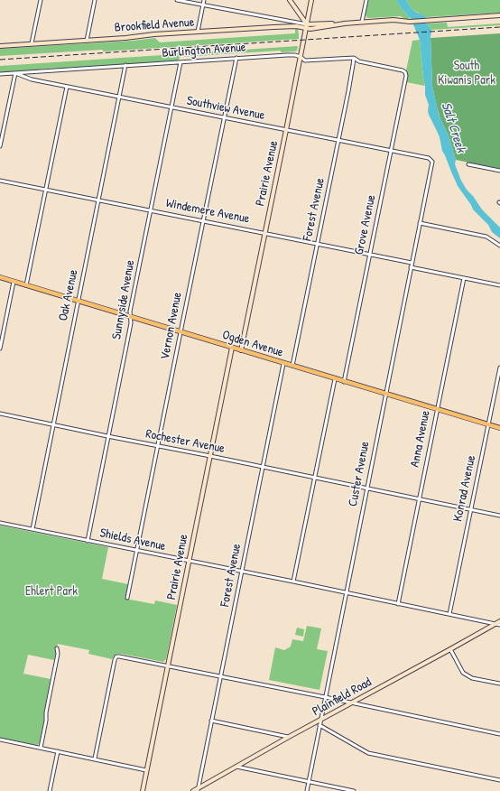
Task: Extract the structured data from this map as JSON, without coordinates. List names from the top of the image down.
{
  "streets": {
    "main road": ["Ogden Avenue"],
    "street": [
      "Brookfield Avenue",
      "Burlington Avenue",
      "Southview Avenue",
      "Prairie Avenue",
      "Forest Avenue",
      "Windemere Avenue",
      "Grove Avenue",
      "Oak Avenue",
      "Sunnyside Avenue",
      "Vernon Avenue",
      "Anna Avenue",
      "Rochester Avenue",
      "Custer Avenue",
      "Konrad Avenue",
      "Shields Avenue",
      "Plainfield Road"
    ]
  },
  "crossings": [
    ["Brookfield Avenue", "Prairie Avenue"],
    ["Burlington Avenue", "Southview Avenue"],
    ["Burlington Avenue", "Prairie Avenue"],
    ["Burlington Avenue", "Forest Avenue"],
    ["Burlington Avenue", "Grove Avenue"],
    ["Burlington Avenue", "Oak Avenue"],
    ["Burlington Avenue", "Sunnyside Avenue"],
    ["Burlington Avenue", "Vernon Avenue"],
    ["Southview Avenue", "Prairie Avenue"],
    ["Southview Avenue", "Forest Avenue"],
    ["Southview Avenue", "Grove Avenue"],
    ["Southview Avenue", "Oak Avenue"],
    ["Southview Avenue", "Sunnyside Avenue"],
    ["Southview Avenue", "Vernon Avenue"],
    ["Southview Avenue", "Custer Avenue"],
    ["Prairie Avenue", "Windemere Avenue"],
    ["Prairie Avenue", "Ogden Avenue"],
    ["Prairie Avenue", "Rochester Avenue"],
    ["Prairie Avenue", "Shields Avenue"],
    ["Forest Avenue", "Windemere Avenue"],
    ["Forest Avenue", "Ogden Avenue"],
    ["Forest Avenue", "Rochester Avenue"],
    ["Forest Avenue", "Shields Avenue"],
    ["Forest Avenue", "Plainfield Road"],
    ["Windemere Avenue", "Grove Avenue"],
    ["Windemere Avenue", "Oak Avenue"],
    ["Windemere Avenue", "Sunnyside Avenue"],
    ["Windemere Avenue", "Vernon Avenue"],
    ["Windemere Avenue", "Custer Avenue"],
    ["Grove Avenue", "Ogden Avenue"],
    ["Oak Avenue", "Ogden Avenue"],
    ["Oak Avenue", "Rochester Avenue"],
    ["Oak Avenue", "Shields Avenue"],
    ["Sunnyside Avenue", "Ogden Avenue"],
    ["Sunnyside Avenue", "Rochester Avenue"],
    ["Sunnyside Avenue", "Shields Avenue"],
    ["Vernon Avenue", "Ogden Avenue"],
    ["Vernon Avenue", "Rochester Avenue"],
    ["Vernon Avenue", "Shields Avenue"],
    ["Ogden Avenue", "Anna Avenue"],
    ["Ogden Avenue", "Custer Avenue"],
    ["Ogden Avenue", "Konrad Avenue"],
    ["Anna Avenue", "Rochester Avenue"],
    ["Anna Avenue", "Shields Avenue"],
    ["Rochester Avenue", "Custer Avenue"],
    ["Rochester Avenue", "Konrad Avenue"],
    ["Custer Avenue", "Shields Avenue"],
    ["Custer Avenue", "Plainfield Road"],
    ["Konrad Avenue", "Shields Avenue"],
    ["Shields Avenue", "Plainfield Road"]
  ],
  "water": ["Salt Creek"],
  "parks": ["South Kiwanis Park", "Ehlert Park"]
}
